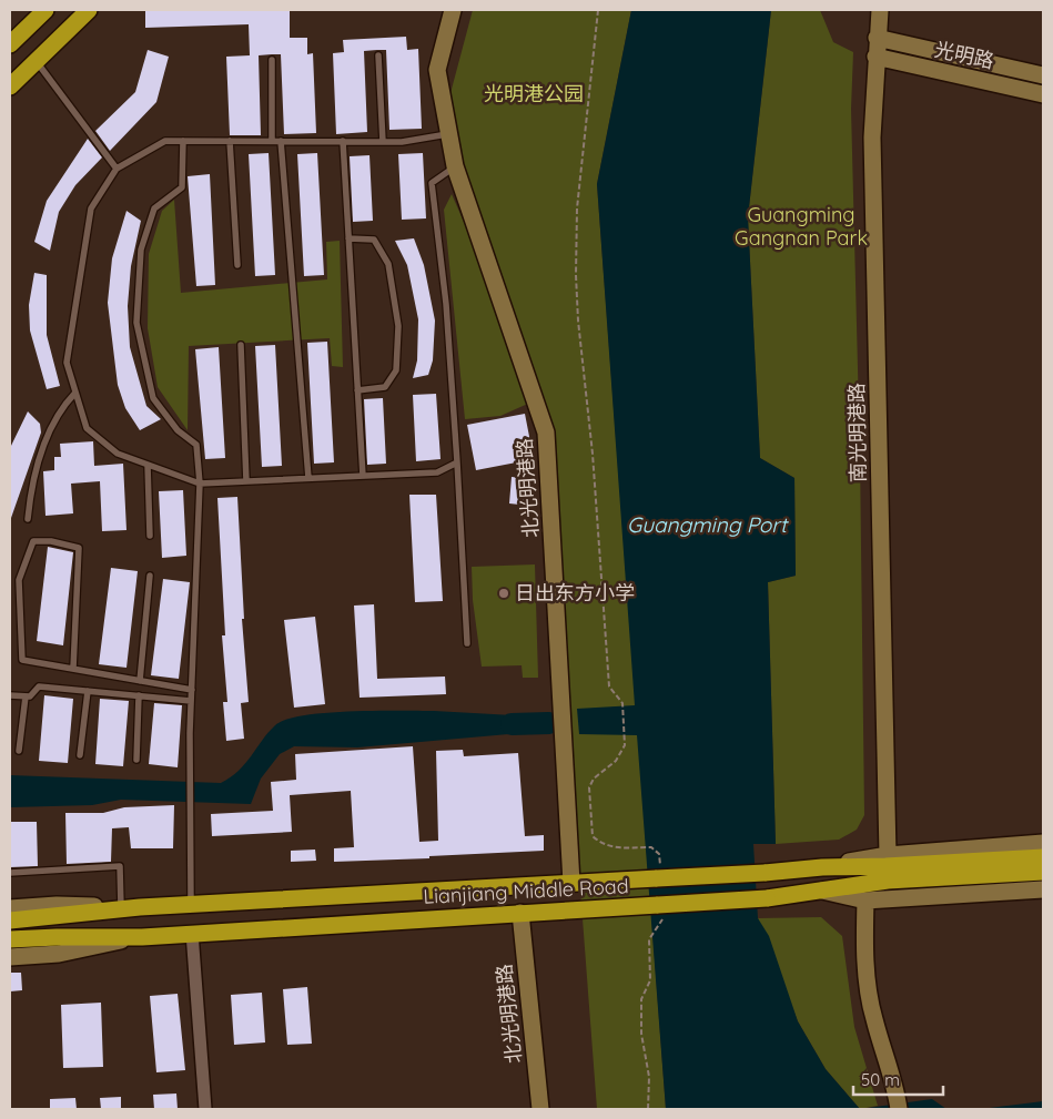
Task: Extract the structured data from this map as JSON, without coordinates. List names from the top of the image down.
{
  "streets": {
    "highway": ["Lianjiang Middle Road"],
    "street": ["光明路", "南光明港路", "北光明港路"]
  },
  "crossings": [
    ["光明路", "南光明港路"],
    ["南光明港路", "Lianjiang Middle Road"],
    ["北光明港路", "Lianjiang Middle Road"]
  ],
  "water": ["Guangming Port"],
  "parks": ["光明港公园", "Guangming Gangnan Park"],
  "places": ["日出东方小学"],
  "scale_bar": "50 m"
}
